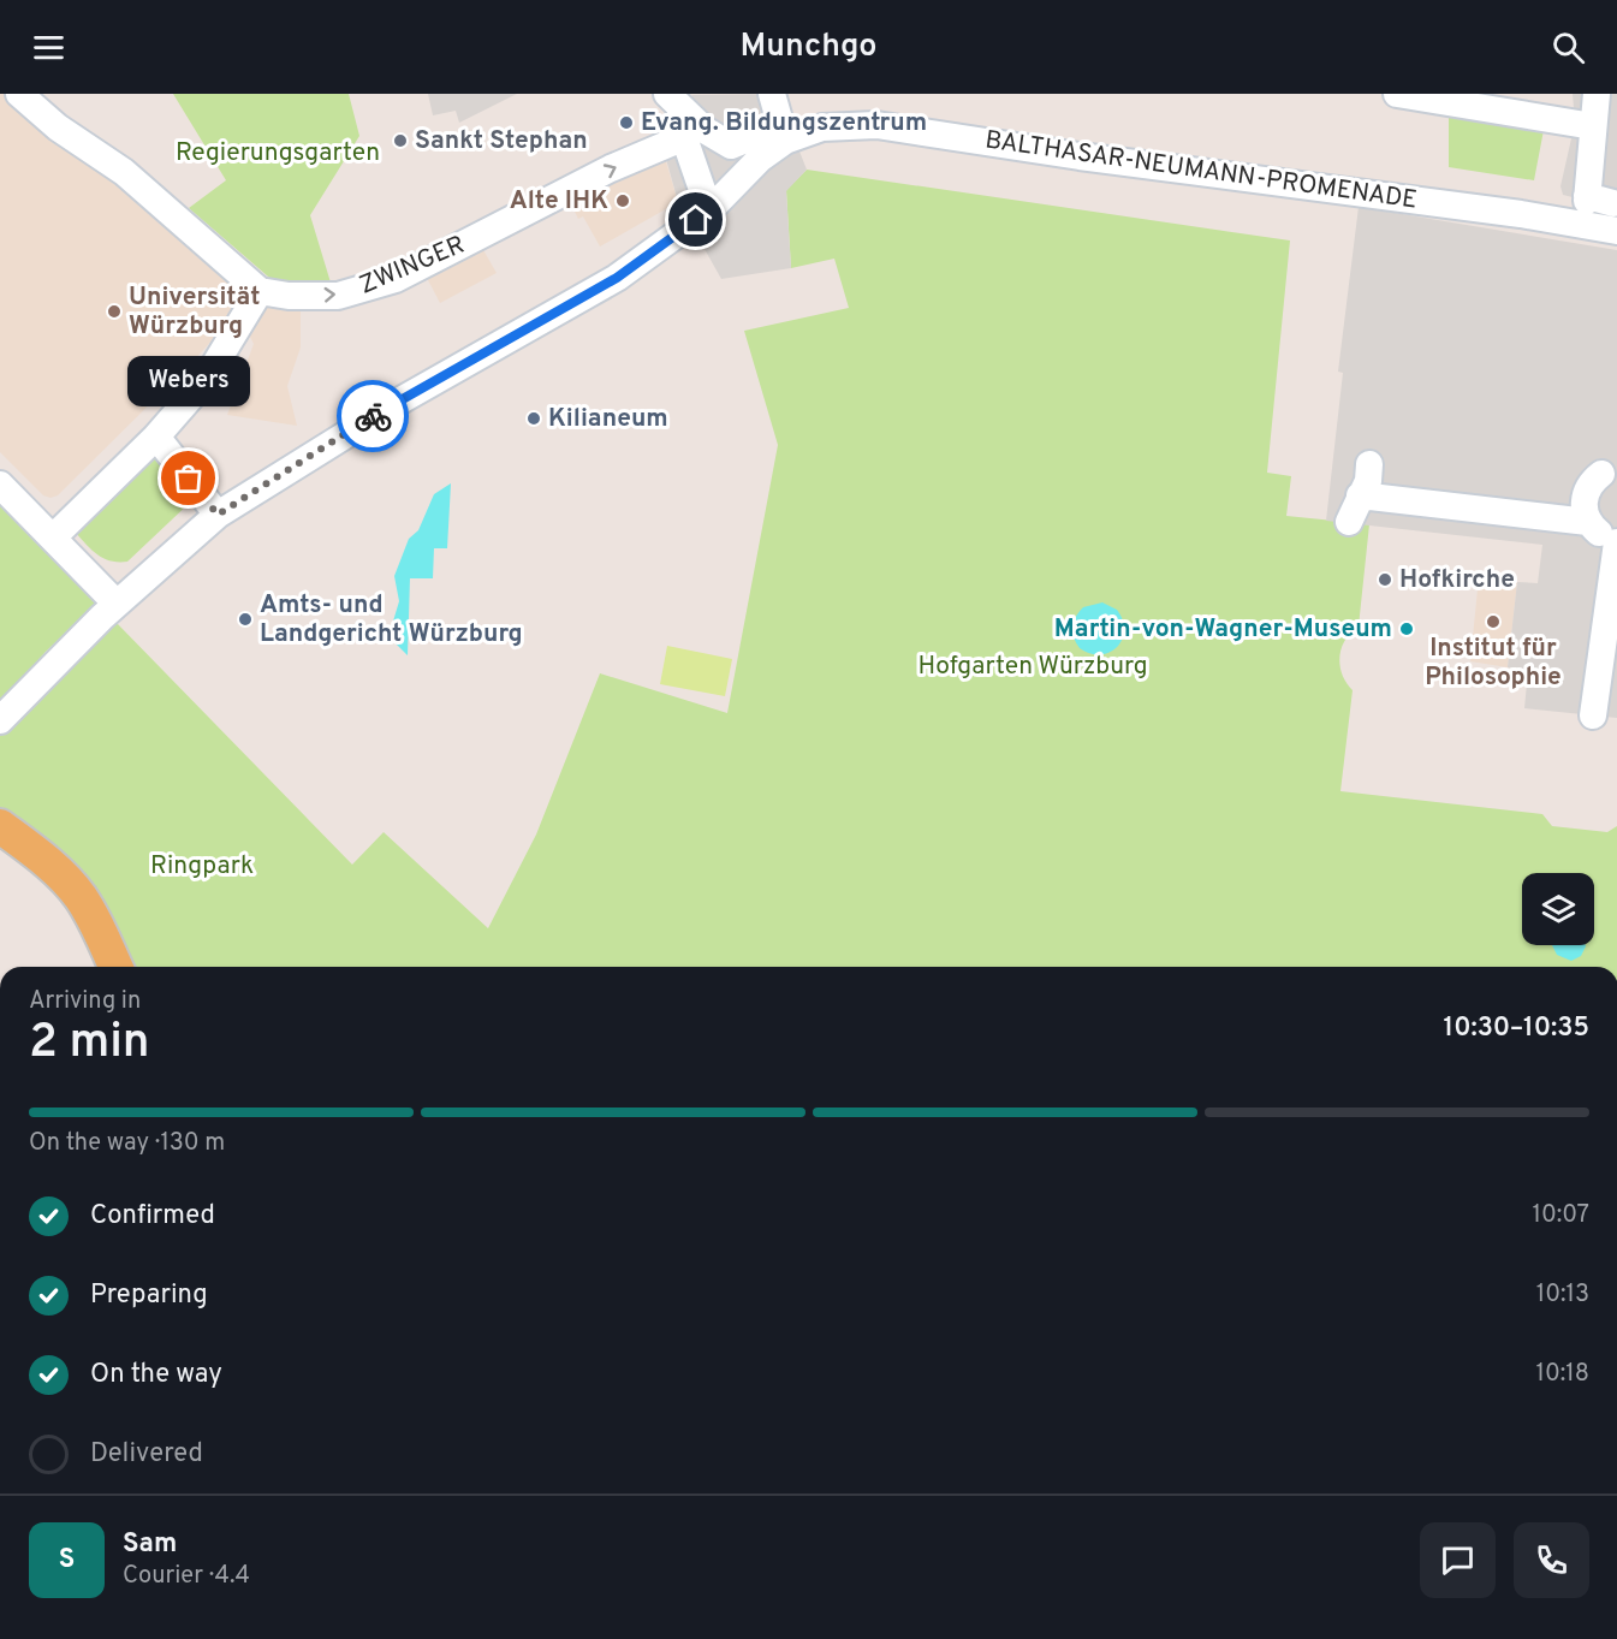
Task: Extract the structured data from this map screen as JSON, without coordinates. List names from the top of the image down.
{
  "streets": {
    "street": ["BALTHASAR-NEUMANN-PROMENADE", "ZWINGER"]
  },
  "parks": ["Regierungsgarten", "Hofgarten Würzburg", "Ringpark"],
  "places": [
    "Evang. Bildungszentrum",
    "Sankt Stephan",
    "Alte IHK",
    "Universität Würzburg",
    "Kilianeum",
    "Webers",
    "Hofkirche",
    "Amts- und Landgericht Würzburg",
    "Institut für Philosophie",
    "Martin-von-Wagner-Museum"
  ],
  "page": {
    "header": "Munchgo",
    "bubble": "Webers",
    "heading": ["2 min", "Arriving in", "10:30–10:35"],
    "panel": ["Sam", "Courier · 4.4"],
    "bar": "On the way · 130 m",
    "list": [
      ["Confirmed", "10:07"],
      ["Preparing", "10:13"],
      ["On the way", "10:18"],
      "Delivered"
    ],
    "round": "S"
  }
}
